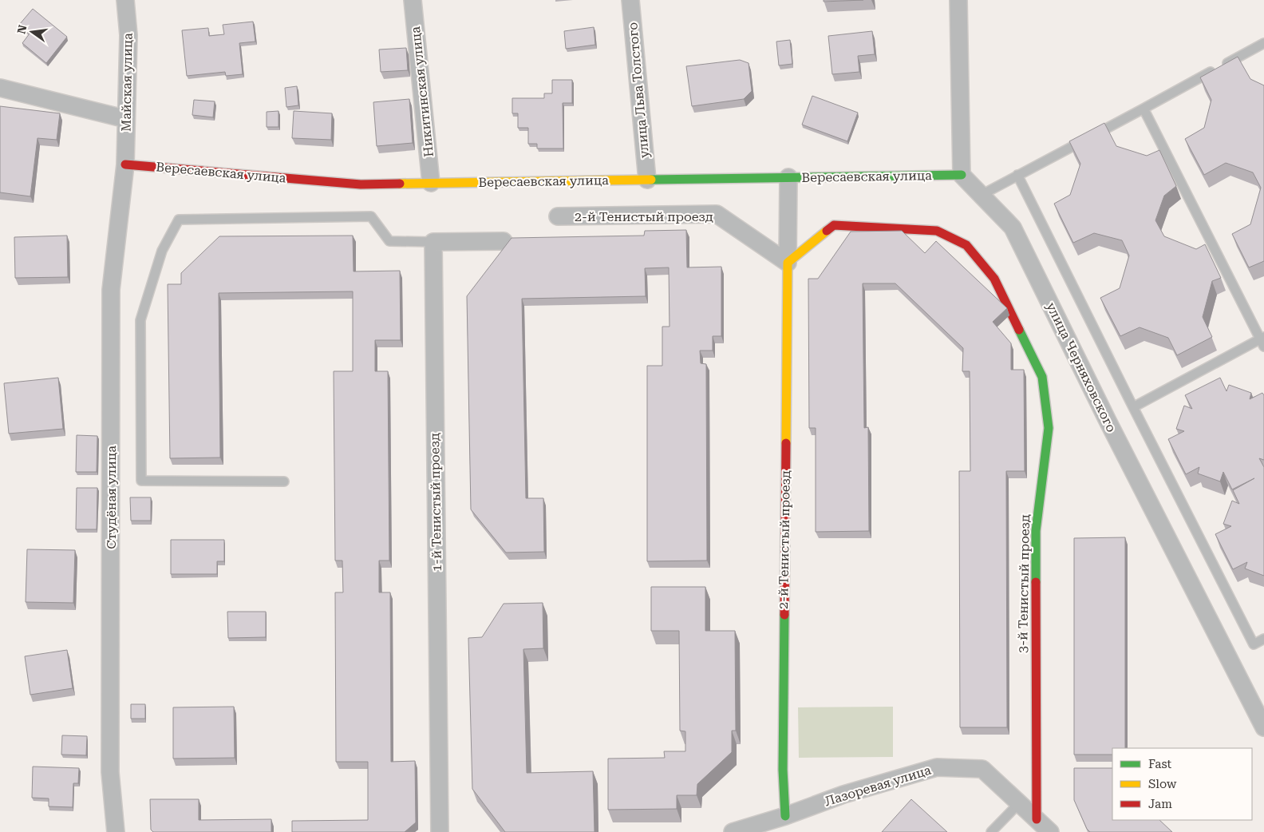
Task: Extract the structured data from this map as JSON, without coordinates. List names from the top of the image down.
{
  "streets": {
    "street": [
      "Майская улица",
      "улица Льва Толстого",
      "Никитинская улица",
      "Вересаевская улица",
      "2-й Тенистый проезд",
      "улица Черняховского",
      "Студёная улица",
      "1-й Тенистый проезд",
      "3-й Тенистый проезд",
      "Лазоревая улица"
    ]
  },
  "crossings": [
    ["Майская улица", "Вересаевская улица"],
    ["Майская улица", "Студёная улица"],
    ["улица Льва Толстого", "Вересаевская улица"],
    ["Никитинская улица", "Вересаевская улица"],
    ["Вересаевская улица", "улица Черняховского"],
    ["Вересаевская улица", "Студёная улица"],
    ["2-й Тенистый проезд", "3-й Тенистый проезд"],
    ["2-й Тенистый проезд", "Лазоревая улица"],
    ["3-й Тенистый проезд", "Лазоревая улица"]
  ],
  "legend": ["Fast", "Slow", "Jam"],
  "north": "left"
}
